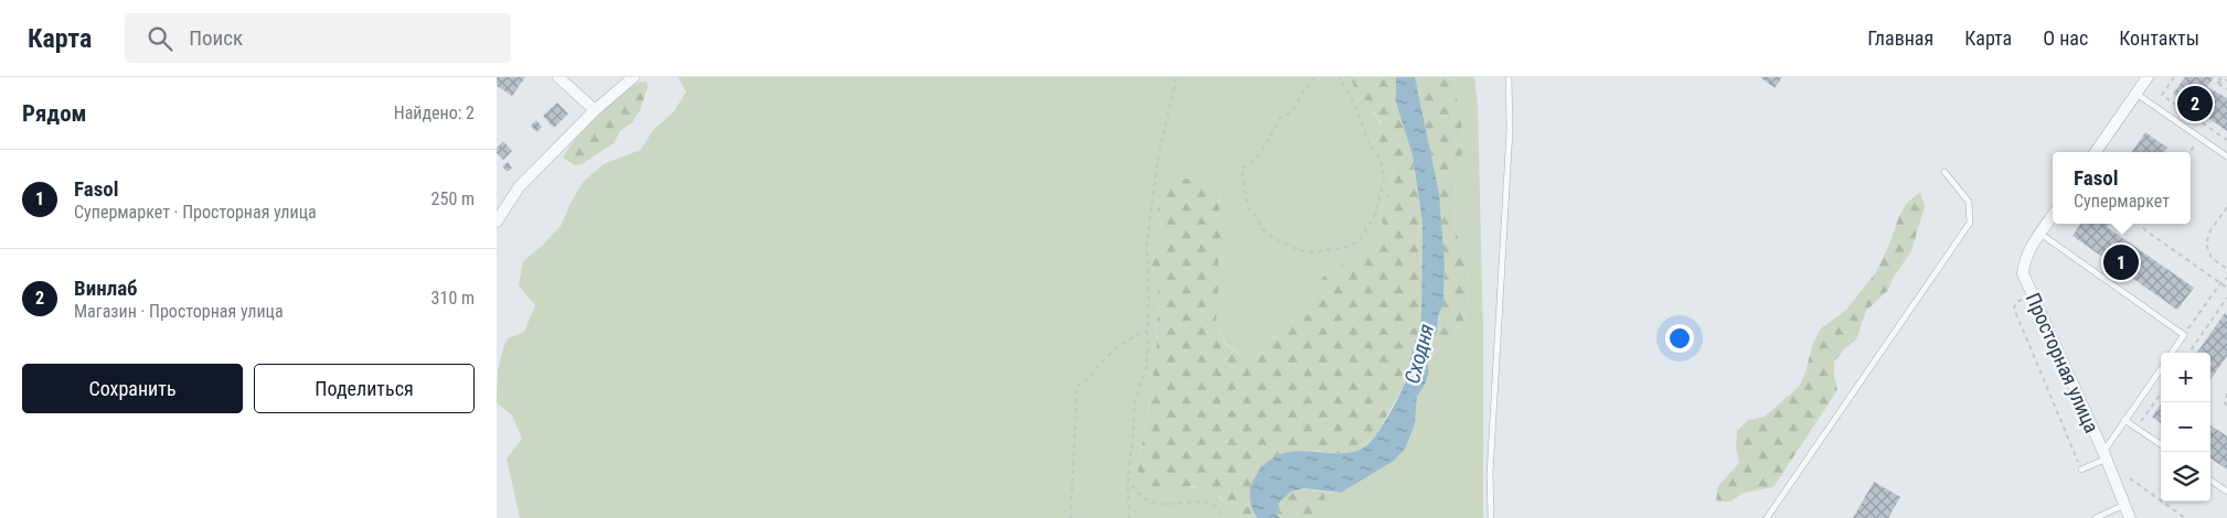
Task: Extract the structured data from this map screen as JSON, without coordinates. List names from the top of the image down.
{
  "streets": {
    "street": ["Просторная улица"]
  },
  "water": ["Сходня"],
  "page": {
    "header": "Карта",
    "search": "Поиск",
    "nav": [
      "Главная",
      "Карта",
      "О нас",
      "Контакты"
    ],
    "heading": ["Рядом", "Найдено: 2"],
    "pins": ["2", "1"],
    "list": [
      {
        "mark": "1",
        "name": "Fasol",
        "note": "Супермаркет · Просторная улица",
        "value": "250 m"
      },
      {
        "mark": "2",
        "name": "Винлаб",
        "note": "Магазин · Просторная улица",
        "value": "310 m"
      }
    ],
    "popup": ["Fasol", "Супермаркет"],
    "buttons": ["Сохранить", "Поделиться"],
    "map_buttons": ["+", "−"]
  }
}
